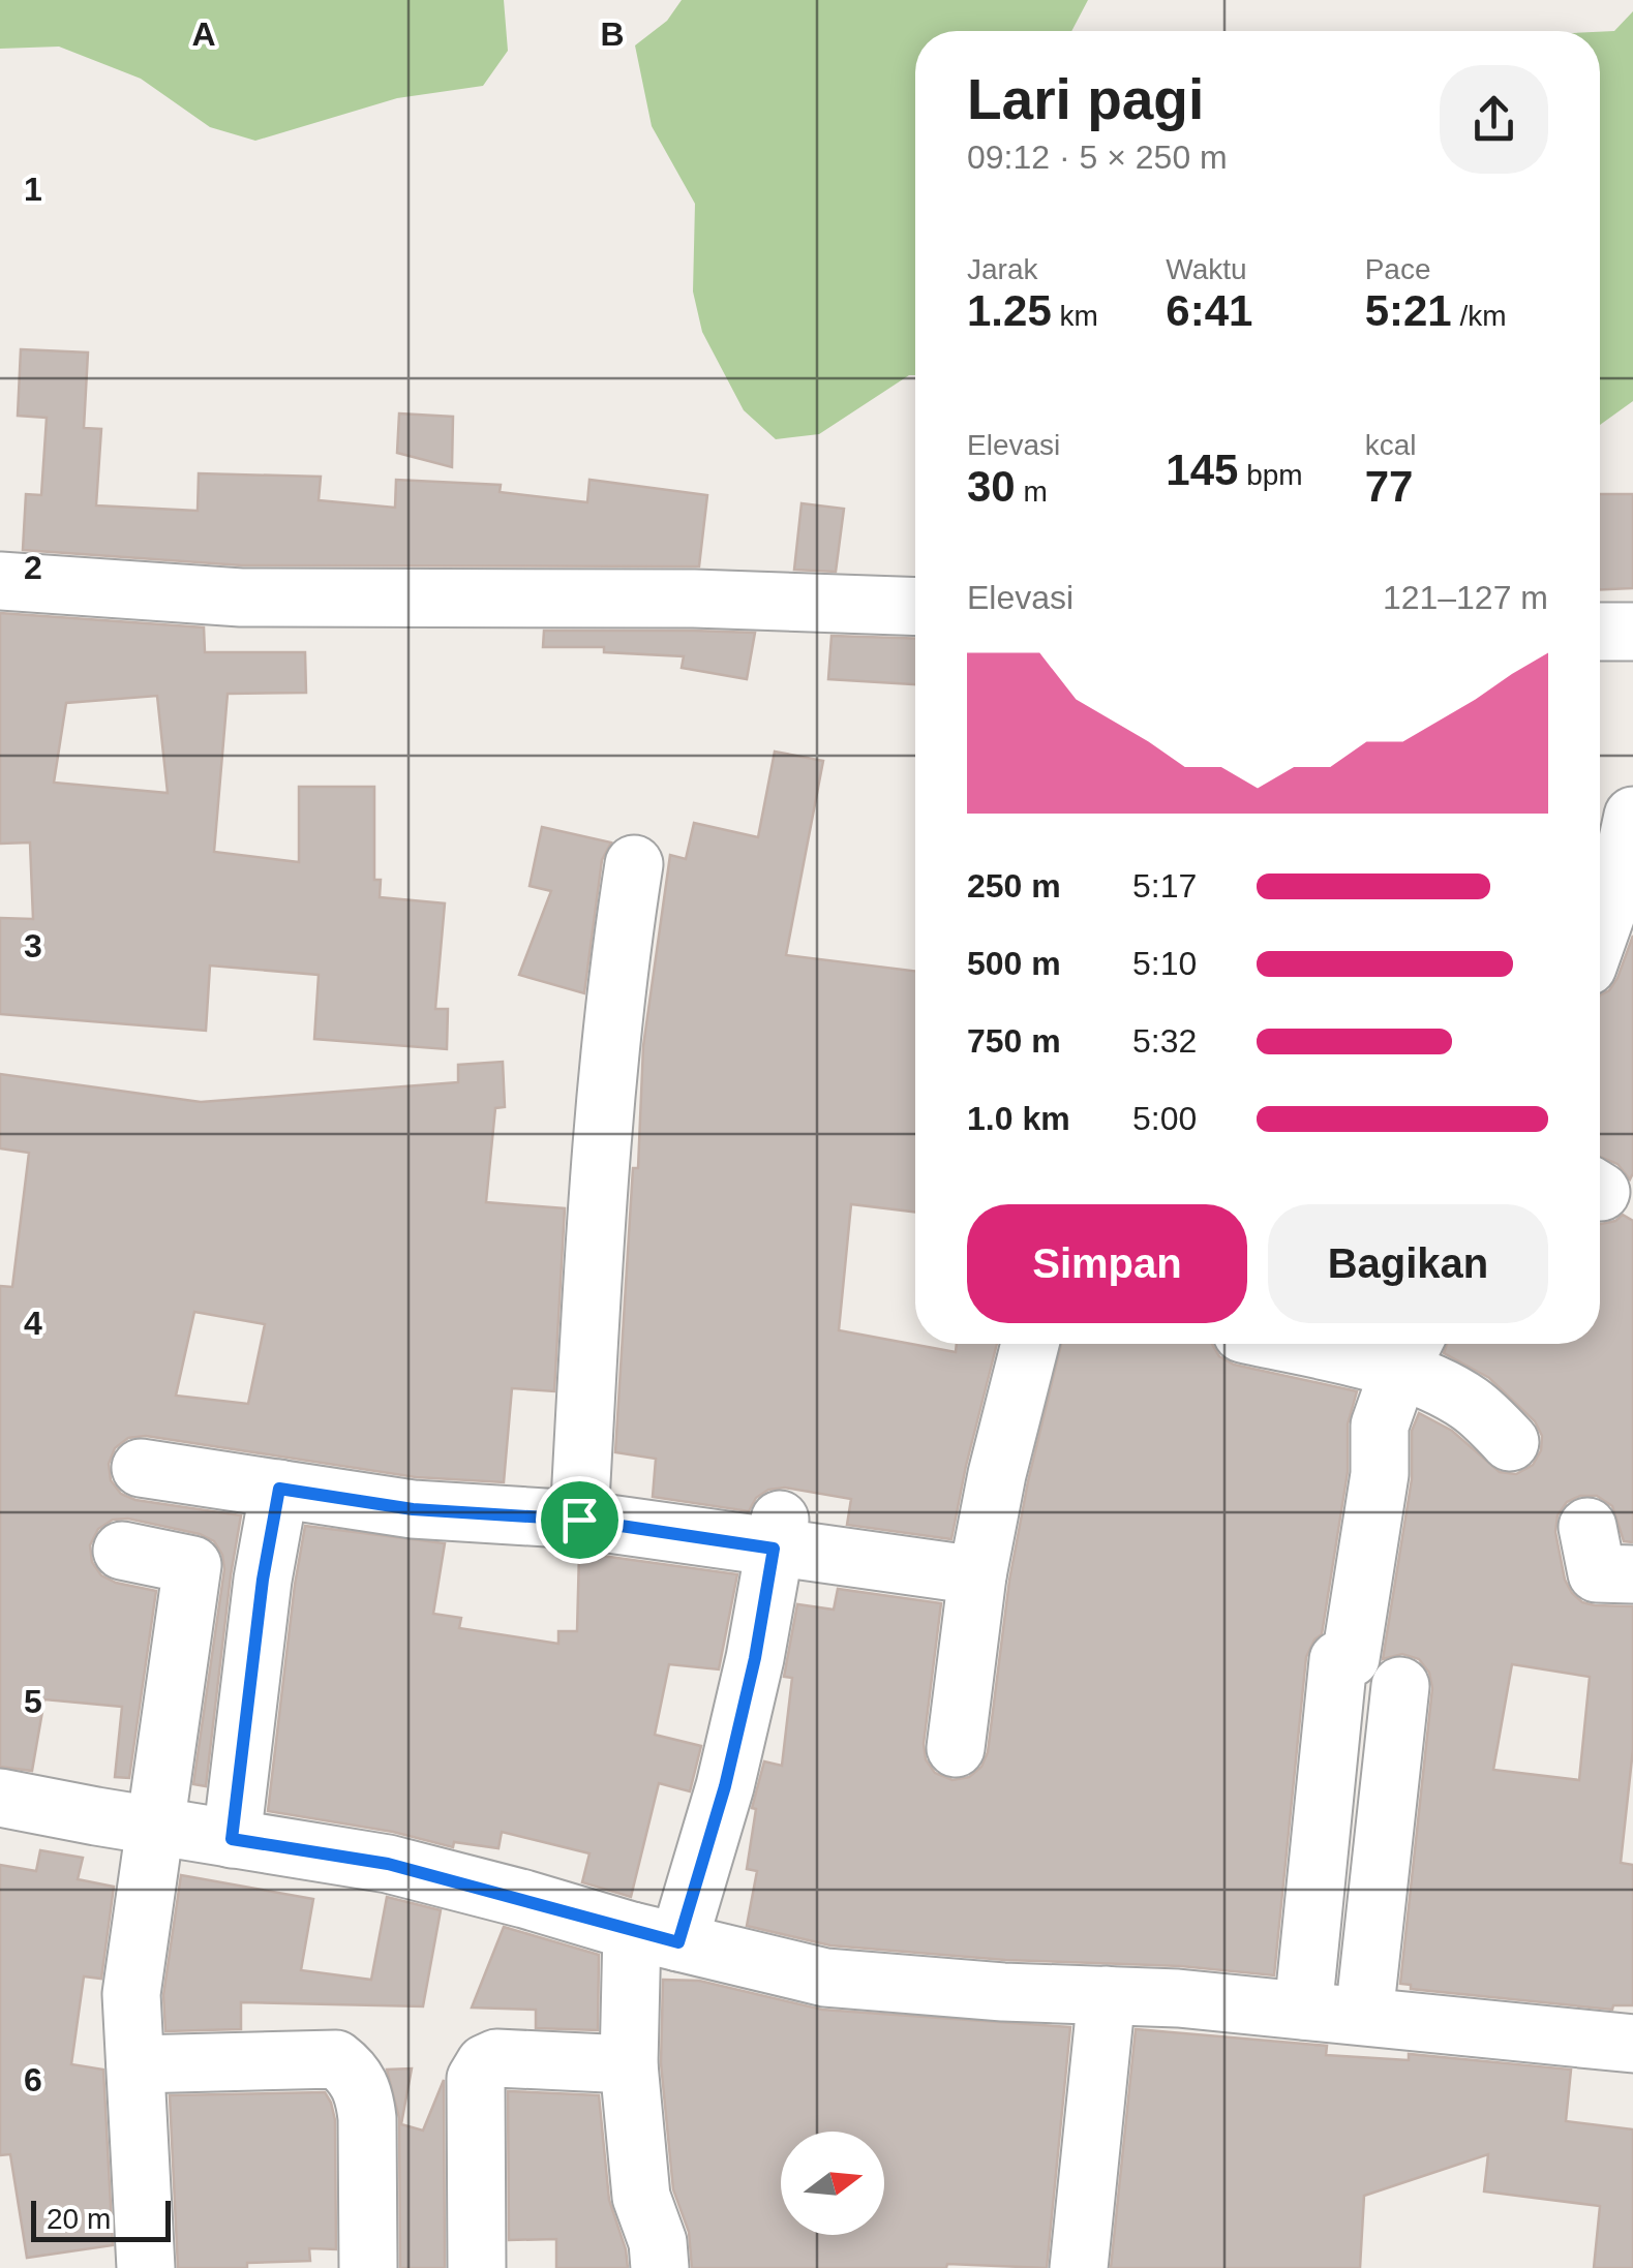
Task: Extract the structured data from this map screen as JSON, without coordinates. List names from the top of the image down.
{
  "scale_bar": "20 m",
  "north": "right",
  "page": {
    "heading": ["Lari pagi", "09:12 · 5 × 250 m"],
    "stats": [
      ["Jarak", "1.25 km"],
      ["Waktu", "6:41"],
      ["Pace", "5:21 /km"],
      ["Elevasi", "30 m"],
      ["145 bpm"],
      ["kcal", "77"]
    ],
    "chart": ["Elevasi", "121–127 m"],
    "list": [
      {
        "name": "250 m",
        "note": "5:17"
      },
      {
        "name": "500 m",
        "note": "5:10"
      },
      {
        "name": "750 m",
        "note": "5:32"
      },
      {
        "name": "1.0 km",
        "note": "5:00"
      }
    ],
    "buttons": ["Simpan", "Bagikan"],
    "scale": "20 m"
  },
  "grid": {
    "columns": ["A", "B"],
    "rows": [
      "1",
      "2",
      "3",
      "4",
      "5",
      "6"
    ]
  }
}
